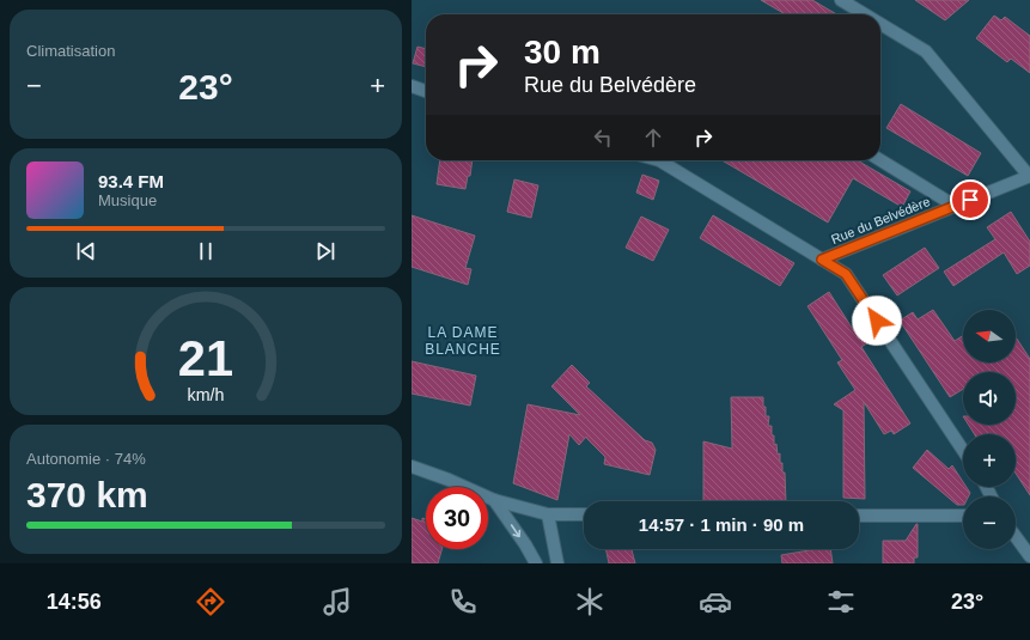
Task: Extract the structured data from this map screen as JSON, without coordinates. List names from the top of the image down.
{
  "streets": {
    "street": ["Rue du Belvédère"]
  },
  "districts": ["LA DAME BLANCHE"],
  "north": "left",
  "page": {
    "tile": [
      "Climatisation",
      ["Autonomie · 74%", "370 km"]
    ],
    "turn": ["30 m", "Rue du Belvédère"],
    "heat": ["−", "23°", "+"],
    "song": ["93.4 FM", "Musique"],
    "map_buttons": ["+", "−"],
    "limit": "30",
    "trip": "14:57 · 1 min · 90 m",
    "tabs": ["14:56", "23°"],
    "gauge": ["21", "km/h"]
  }
}
